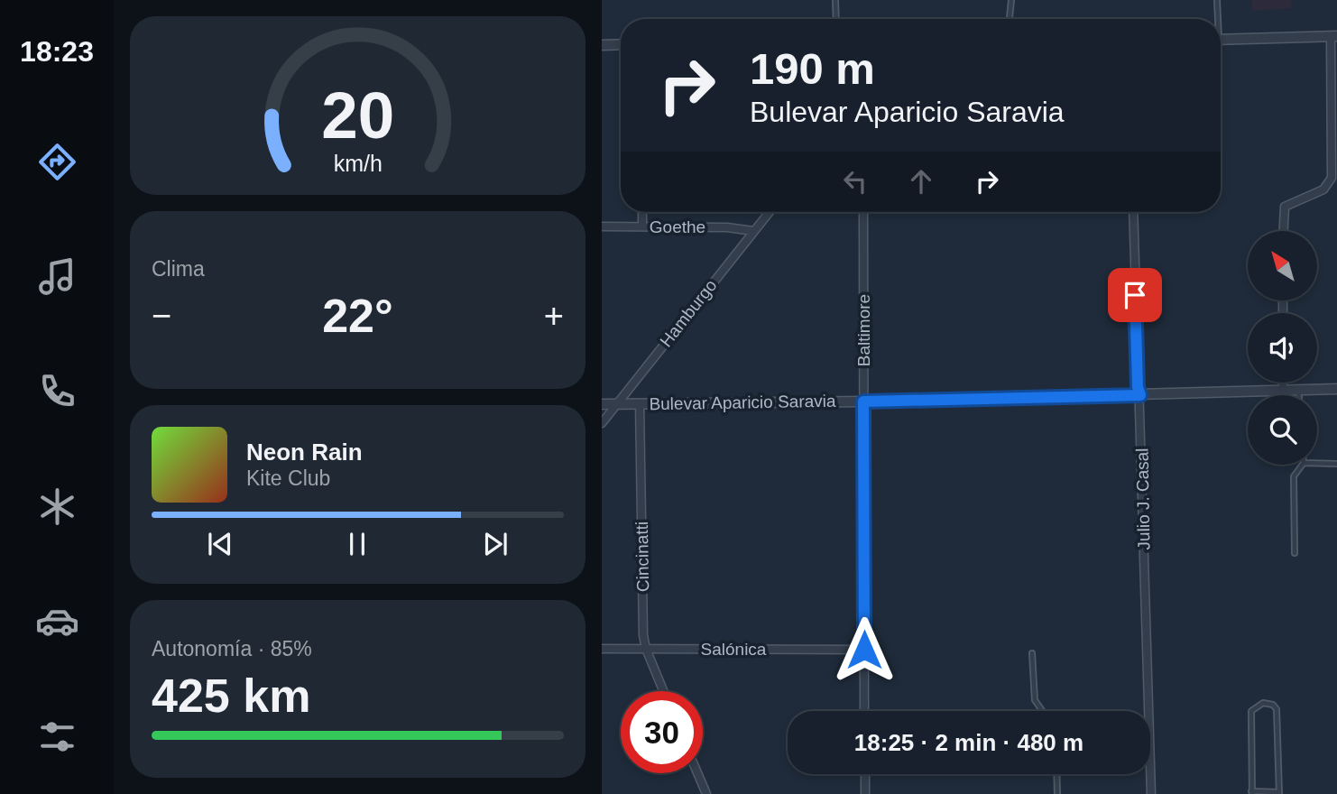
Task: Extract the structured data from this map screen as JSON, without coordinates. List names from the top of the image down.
{
  "streets": {
    "street": [
      "Goethe",
      "Hamburgo",
      "Baltimore",
      "Bulevar Aparicio Saravia",
      "Julio J. Casal",
      "Cincinatti",
      "Salónica"
    ]
  },
  "crossings": [
    ["Goethe", "Hamburgo"],
    ["Hamburgo", "Bulevar Aparicio Saravia"],
    ["Baltimore", "Bulevar Aparicio Saravia"],
    ["Baltimore", "Salónica"],
    ["Bulevar Aparicio Saravia", "Julio J. Casal"],
    ["Bulevar Aparicio Saravia", "Cincinatti"],
    ["Cincinatti", "Salónica"]
  ],
  "north": "top left",
  "page": {
    "tabs": "18:23",
    "turn": ["190 m", "Bulevar Aparicio Saravia"],
    "tile": [
      "Clima",
      ["Autonomía · 85%", "425 km"]
    ],
    "heat": ["−", "22°", "+"],
    "song": ["Neon Rain", "Kite Club"],
    "limit": "30",
    "trip": "18:25 · 2 min · 480 m",
    "gauge": ["20", "km/h"]
  }
}
